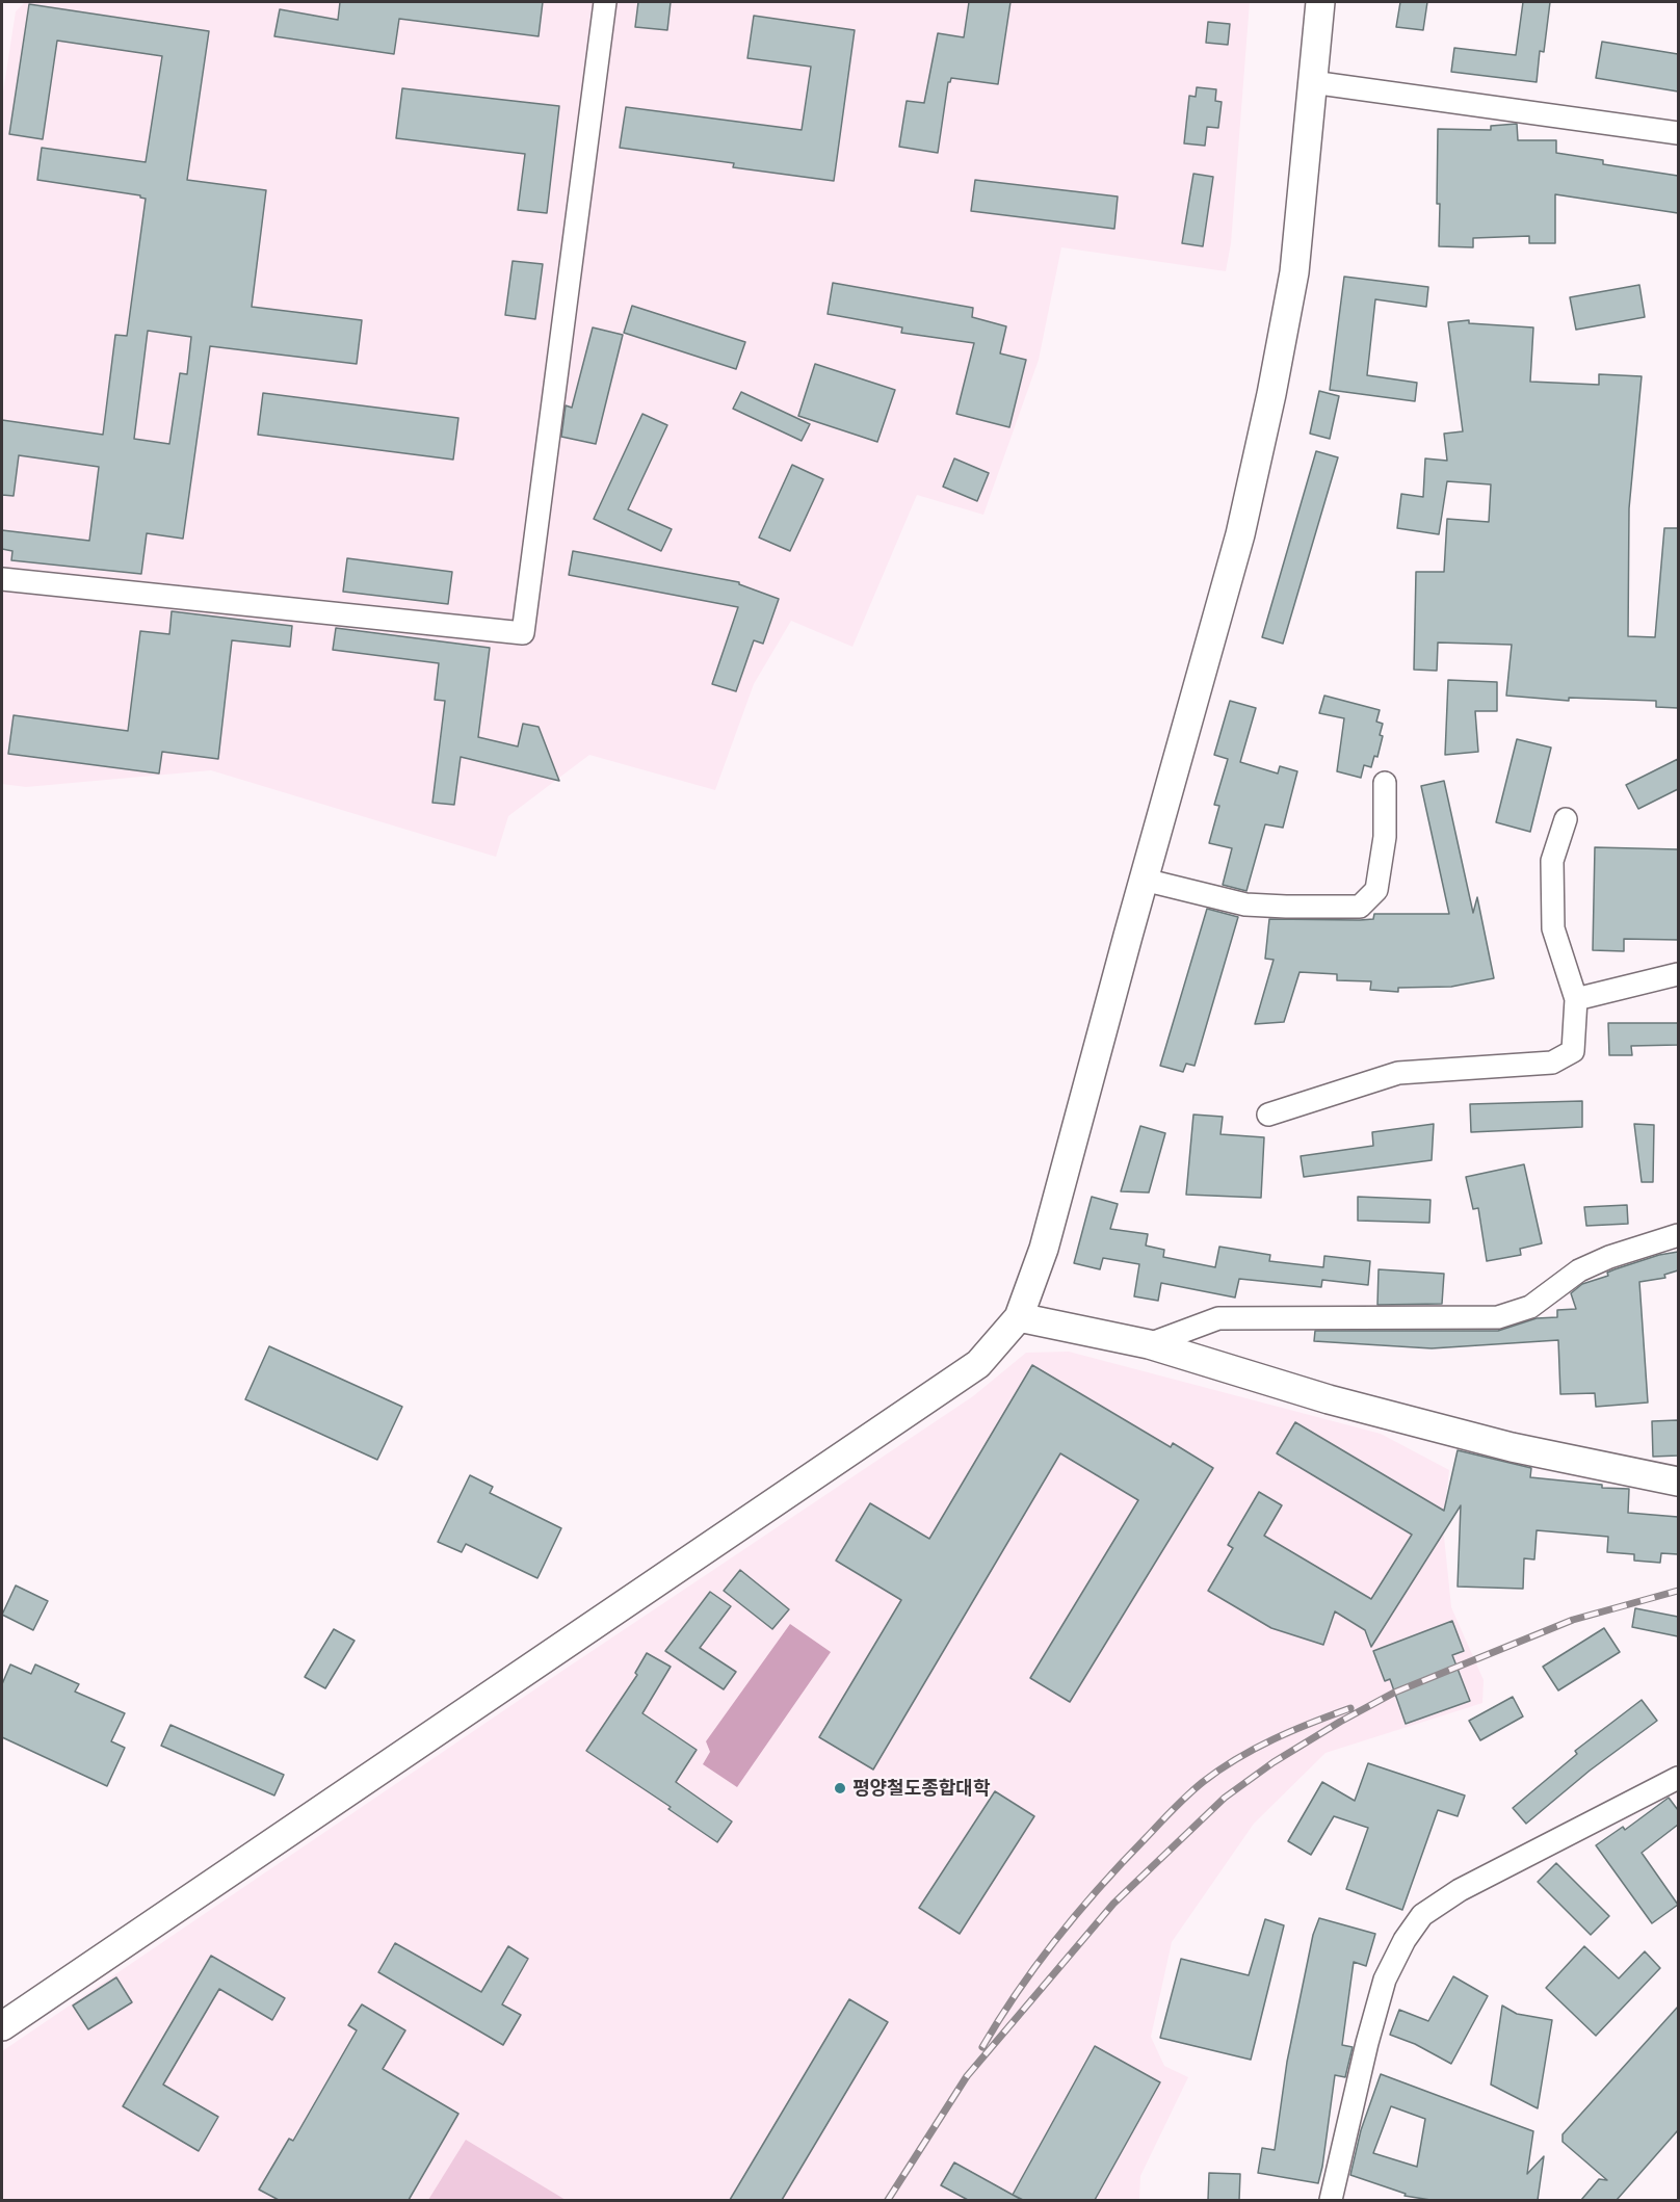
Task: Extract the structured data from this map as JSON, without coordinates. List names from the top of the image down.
{
  "places": ["평양철도종합대학"]
}
